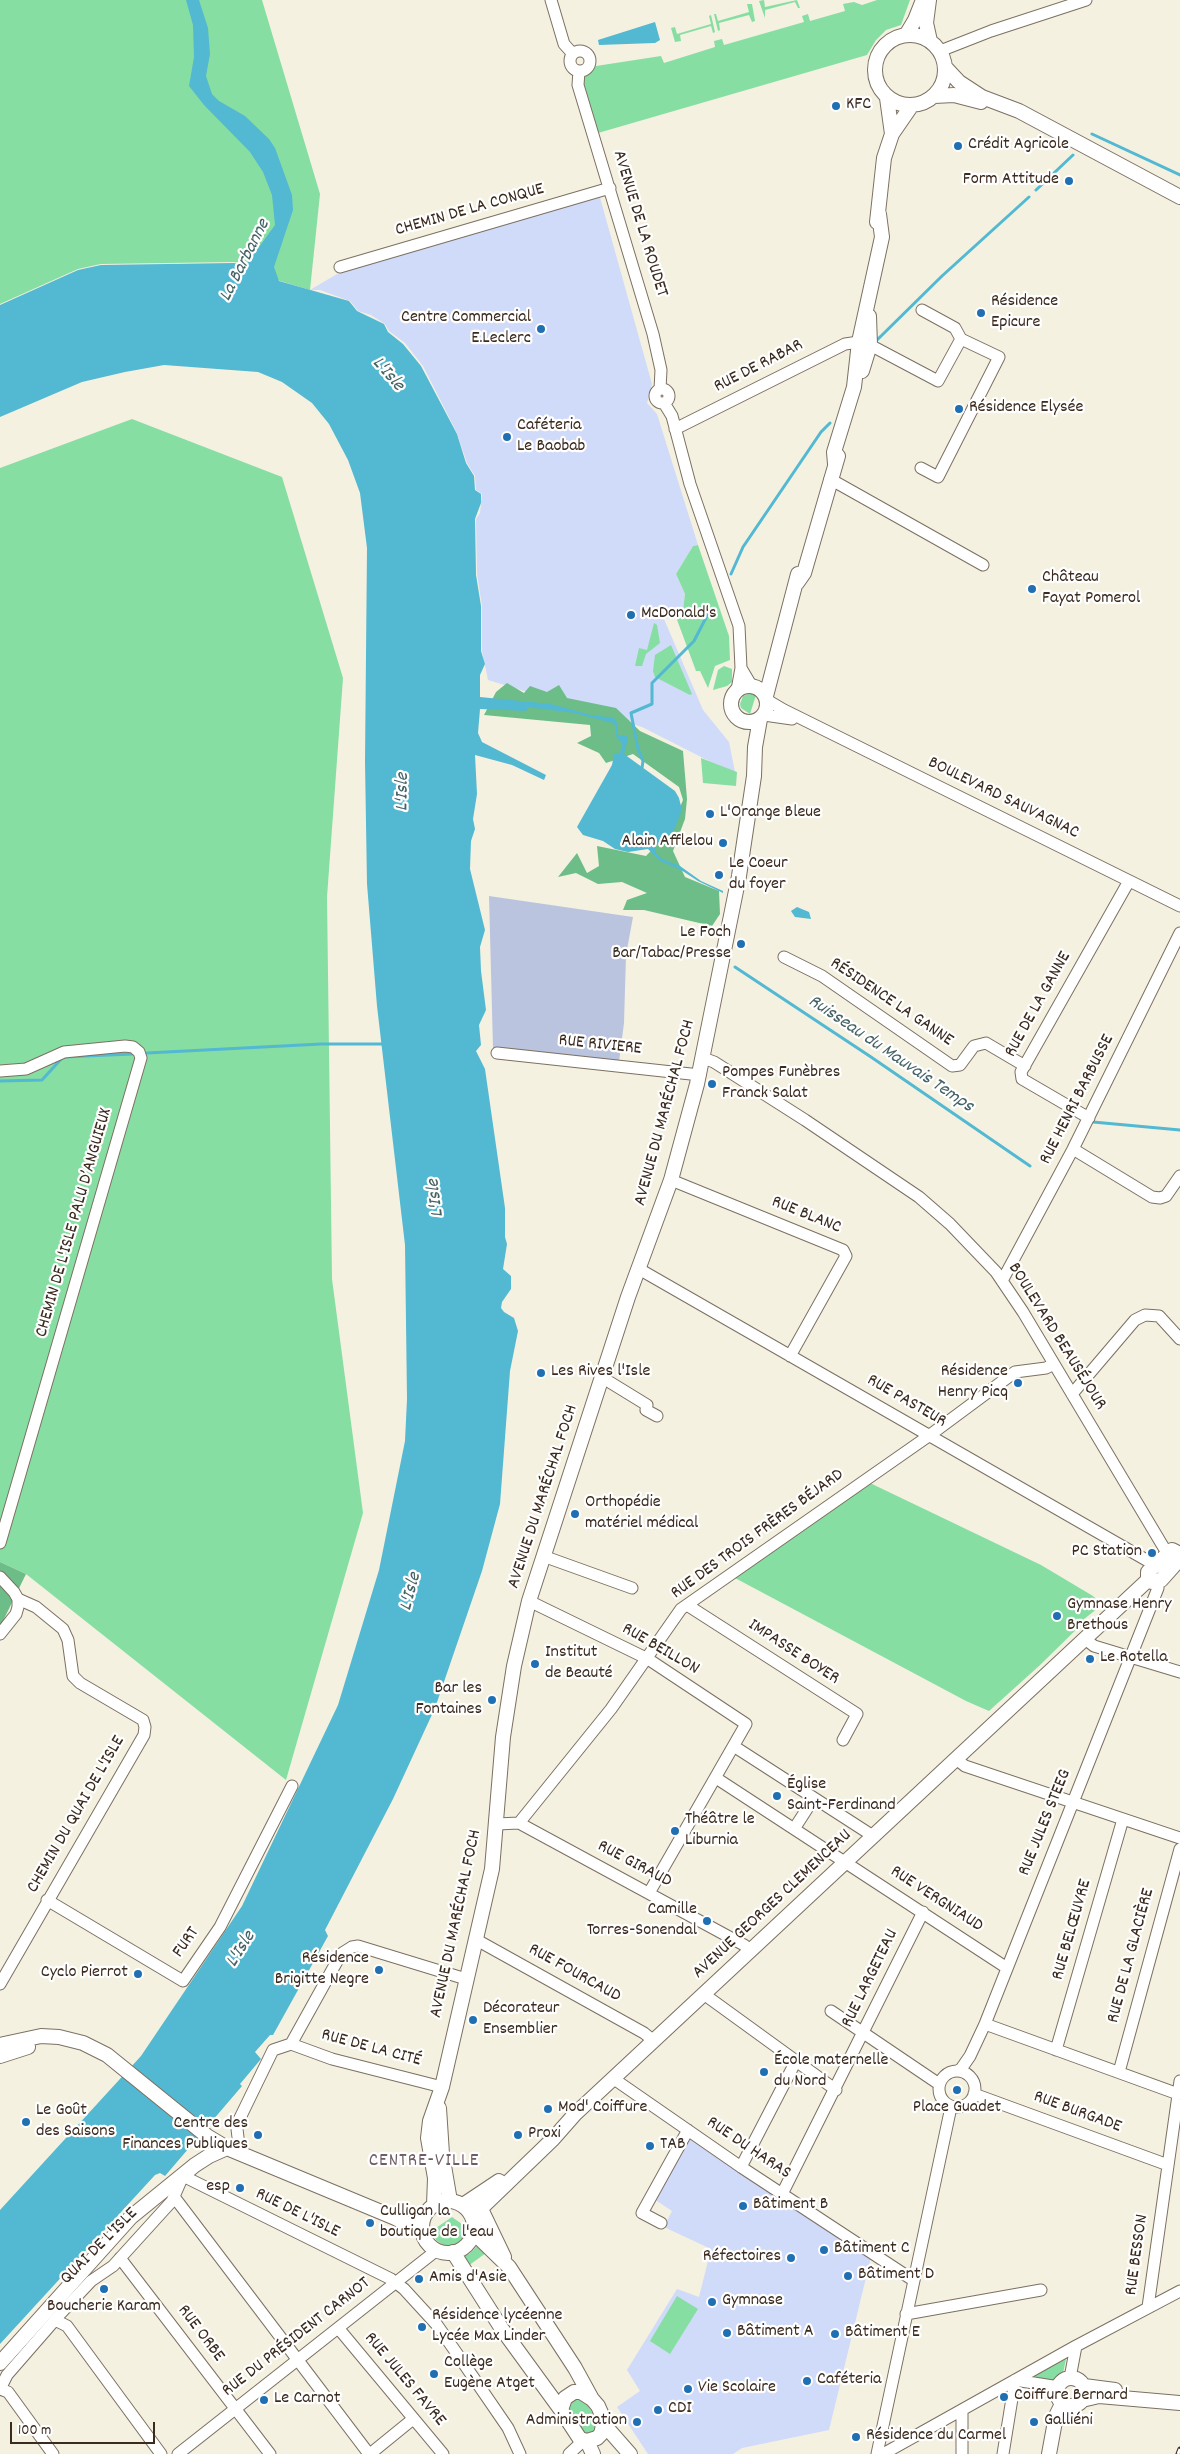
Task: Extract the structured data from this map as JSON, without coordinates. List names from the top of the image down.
{
  "streets": {
    "main road": ["AVENUE DU MARÉCHAL FOCH", "AVENUE GEORGES CLEMENCEAU"],
    "street": [
      "CHEMIN DE LA CONQUE",
      "AVENUE DE LA ROUDET",
      "RUE DE RABAR",
      "BOULEVARD SAUVAGNAC",
      "RÉSIDENCE LA GANNE",
      "RUE DE LA GANNE",
      "RUE RIVIERE",
      "RUE HENRI BARBUSSE",
      "RUE BLANC",
      "CHEMIN DE L'ISLE PALU D’ANGUIEUX",
      "BOULEVARD BEAUSÉJOUR",
      "RUE PASTEUR",
      "RUE DES TROIS FRÈRES BÉJARD",
      "RUE BEILLON",
      "IMPASSE BOYER",
      "CHEMIN DU QUAI DE L'ISLE",
      "RUE JULES STEEG",
      "RUE GIRAUD",
      "RUE VERGNIAUD",
      "RUE BELŒUVRE",
      "FURT",
      "RUE DE LA GLACIÈRE",
      "RUE FOURCAUD",
      "RUE LARGETEAU",
      "RUE DE LA CITÉ",
      "RUE BURGADE",
      "RUE DU HARAS",
      "RUE DE L'ISLE",
      "QUAI DE L'ISLE",
      "RUE BESSON",
      "RUE ORBE",
      "RUE DU PRÉSIDENT CARNOT",
      "RUE JULES FAVRE"
    ]
  },
  "crossings": [
    ["CHEMIN DE LA CONQUE", "AVENUE DE LA ROUDET"],
    ["AVENUE DE LA ROUDET", "RUE DE RABAR"],
    ["BOULEVARD SAUVAGNAC", "RUE DE LA GANNE"],
    ["BOULEVARD SAUVAGNAC", "AVENUE DU MARÉCHAL FOCH"],
    ["RÉSIDENCE LA GANNE", "RUE DE LA GANNE"],
    ["RUE DE LA GANNE", "RUE HENRI BARBUSSE"],
    ["RUE RIVIERE", "AVENUE DU MARÉCHAL FOCH"],
    ["RUE HENRI BARBUSSE", "BOULEVARD BEAUSÉJOUR"],
    ["AVENUE DU MARÉCHAL FOCH", "RUE BLANC"],
    ["AVENUE DU MARÉCHAL FOCH", "BOULEVARD BEAUSÉJOUR"],
    ["AVENUE DU MARÉCHAL FOCH", "RUE PASTEUR"],
    ["AVENUE DU MARÉCHAL FOCH", "RUE BEILLON"],
    ["AVENUE DU MARÉCHAL FOCH", "AVENUE GEORGES CLEMENCEAU"],
    ["AVENUE DU MARÉCHAL FOCH", "RUE FOURCAUD"],
    ["AVENUE DU MARÉCHAL FOCH", "RUE DE LA CITÉ"],
    ["AVENUE DU MARÉCHAL FOCH", "RUE DU PRÉSIDENT CARNOT"],
    ["RUE BLANC", "RUE PASTEUR"],
    ["BOULEVARD BEAUSÉJOUR", "RUE DES TROIS FRÈRES BÉJARD"],
    ["BOULEVARD BEAUSÉJOUR", "AVENUE GEORGES CLEMENCEAU"],
    ["RUE PASTEUR", "RUE DES TROIS FRÈRES BÉJARD"],
    ["RUE PASTEUR", "AVENUE GEORGES CLEMENCEAU"],
    ["RUE DES TROIS FRÈRES BÉJARD", "RUE BEILLON"],
    ["RUE DES TROIS FRÈRES BÉJARD", "IMPASSE BOYER"],
    ["RUE DES TROIS FRÈRES BÉJARD", "RUE GIRAUD"],
    ["CHEMIN DU QUAI DE L'ISLE", "FURT"],
    ["RUE JULES STEEG", "RUE VERGNIAUD"],
    ["RUE JULES STEEG", "AVENUE GEORGES CLEMENCEAU"],
    ["RUE JULES STEEG", "RUE BURGADE"],
    ["RUE GIRAUD", "AVENUE GEORGES CLEMENCEAU"],
    ["RUE VERGNIAUD", "AVENUE GEORGES CLEMENCEAU"],
    ["RUE VERGNIAUD", "RUE LARGETEAU"],
    ["AVENUE GEORGES CLEMENCEAU", "RUE FOURCAUD"],
    ["AVENUE GEORGES CLEMENCEAU", "RUE DU HARAS"],
    ["AVENUE GEORGES CLEMENCEAU", "RUE DU PRÉSIDENT CARNOT"],
    ["RUE LARGETEAU", "RUE DU HARAS"],
    ["RUE BURGADE", "RUE BESSON"],
    ["RUE DE L'ISLE", "QUAI DE L'ISLE"],
    ["RUE DE L'ISLE", "RUE DU PRÉSIDENT CARNOT"],
    ["QUAI DE L'ISLE", "RUE ORBE"],
    ["RUE ORBE", "RUE DU PRÉSIDENT CARNOT"],
    ["RUE DU PRÉSIDENT CARNOT", "RUE JULES FAVRE"]
  ],
  "districts": ["CENTRE-VILLE"],
  "water": ["La Barbanne", "L'Isle", "Ruisseau du Mauvais Temps"],
  "places": [
    "KFC",
    "Crédit Agricole",
    "Form Attitude",
    "Résidence Epicure",
    "Centre Commercial E.Leclerc",
    "Résidence Elysée",
    "Caféteria Le Baobab",
    "Château Fayat Pomerol",
    "McDonald's",
    "L'Orange Bleue",
    "Alain Afflelou",
    "Le Coeur du foyer",
    "Le Foch Bar/Tabac/Presse",
    "Pompes Funèbres Franck Salat",
    "Les Rives l'Isle",
    "Résidence Henry Picq",
    "Orthopédie matériel médical",
    "PC Station",
    "Gymnase Henry Brethous",
    "Le Rotella",
    "Institut de Beauté",
    "Bar les Fontaines",
    "Église Saint-Ferdinand",
    "Théâtre le Liburnia",
    "Camille Torres-Sonendal",
    "Résidence Brigitte Negre",
    "Cyclo Pierrot",
    "Décorateur Ensemblier",
    "École maternelle du Nord",
    "Place Guadet",
    "Mod' Coiffure",
    "Le Goût des Saisons",
    "Centre des Finances Publiques",
    "Proxi",
    "TAB",
    "esp",
    "Bâtiment B",
    "Culligan la boutique de l'eau",
    "Bâtiment C",
    "Réfectoires",
    "Bâtiment D",
    "Amis d'Asie",
    "Boucherie Karam",
    "Gymnase",
    "Résidence lycéenne Lycée Max Linder",
    "Bâtiment A",
    "Bâtiment E",
    "Collège Eugène Atget",
    "Caféteria",
    "Vie Scolaire",
    "Coiffure Bernard",
    "Le Carnot",
    "CDI",
    "Administration",
    "Galliéni",
    "Résidence du Carmel"
  ],
  "scale_bar": "100 m"
}
